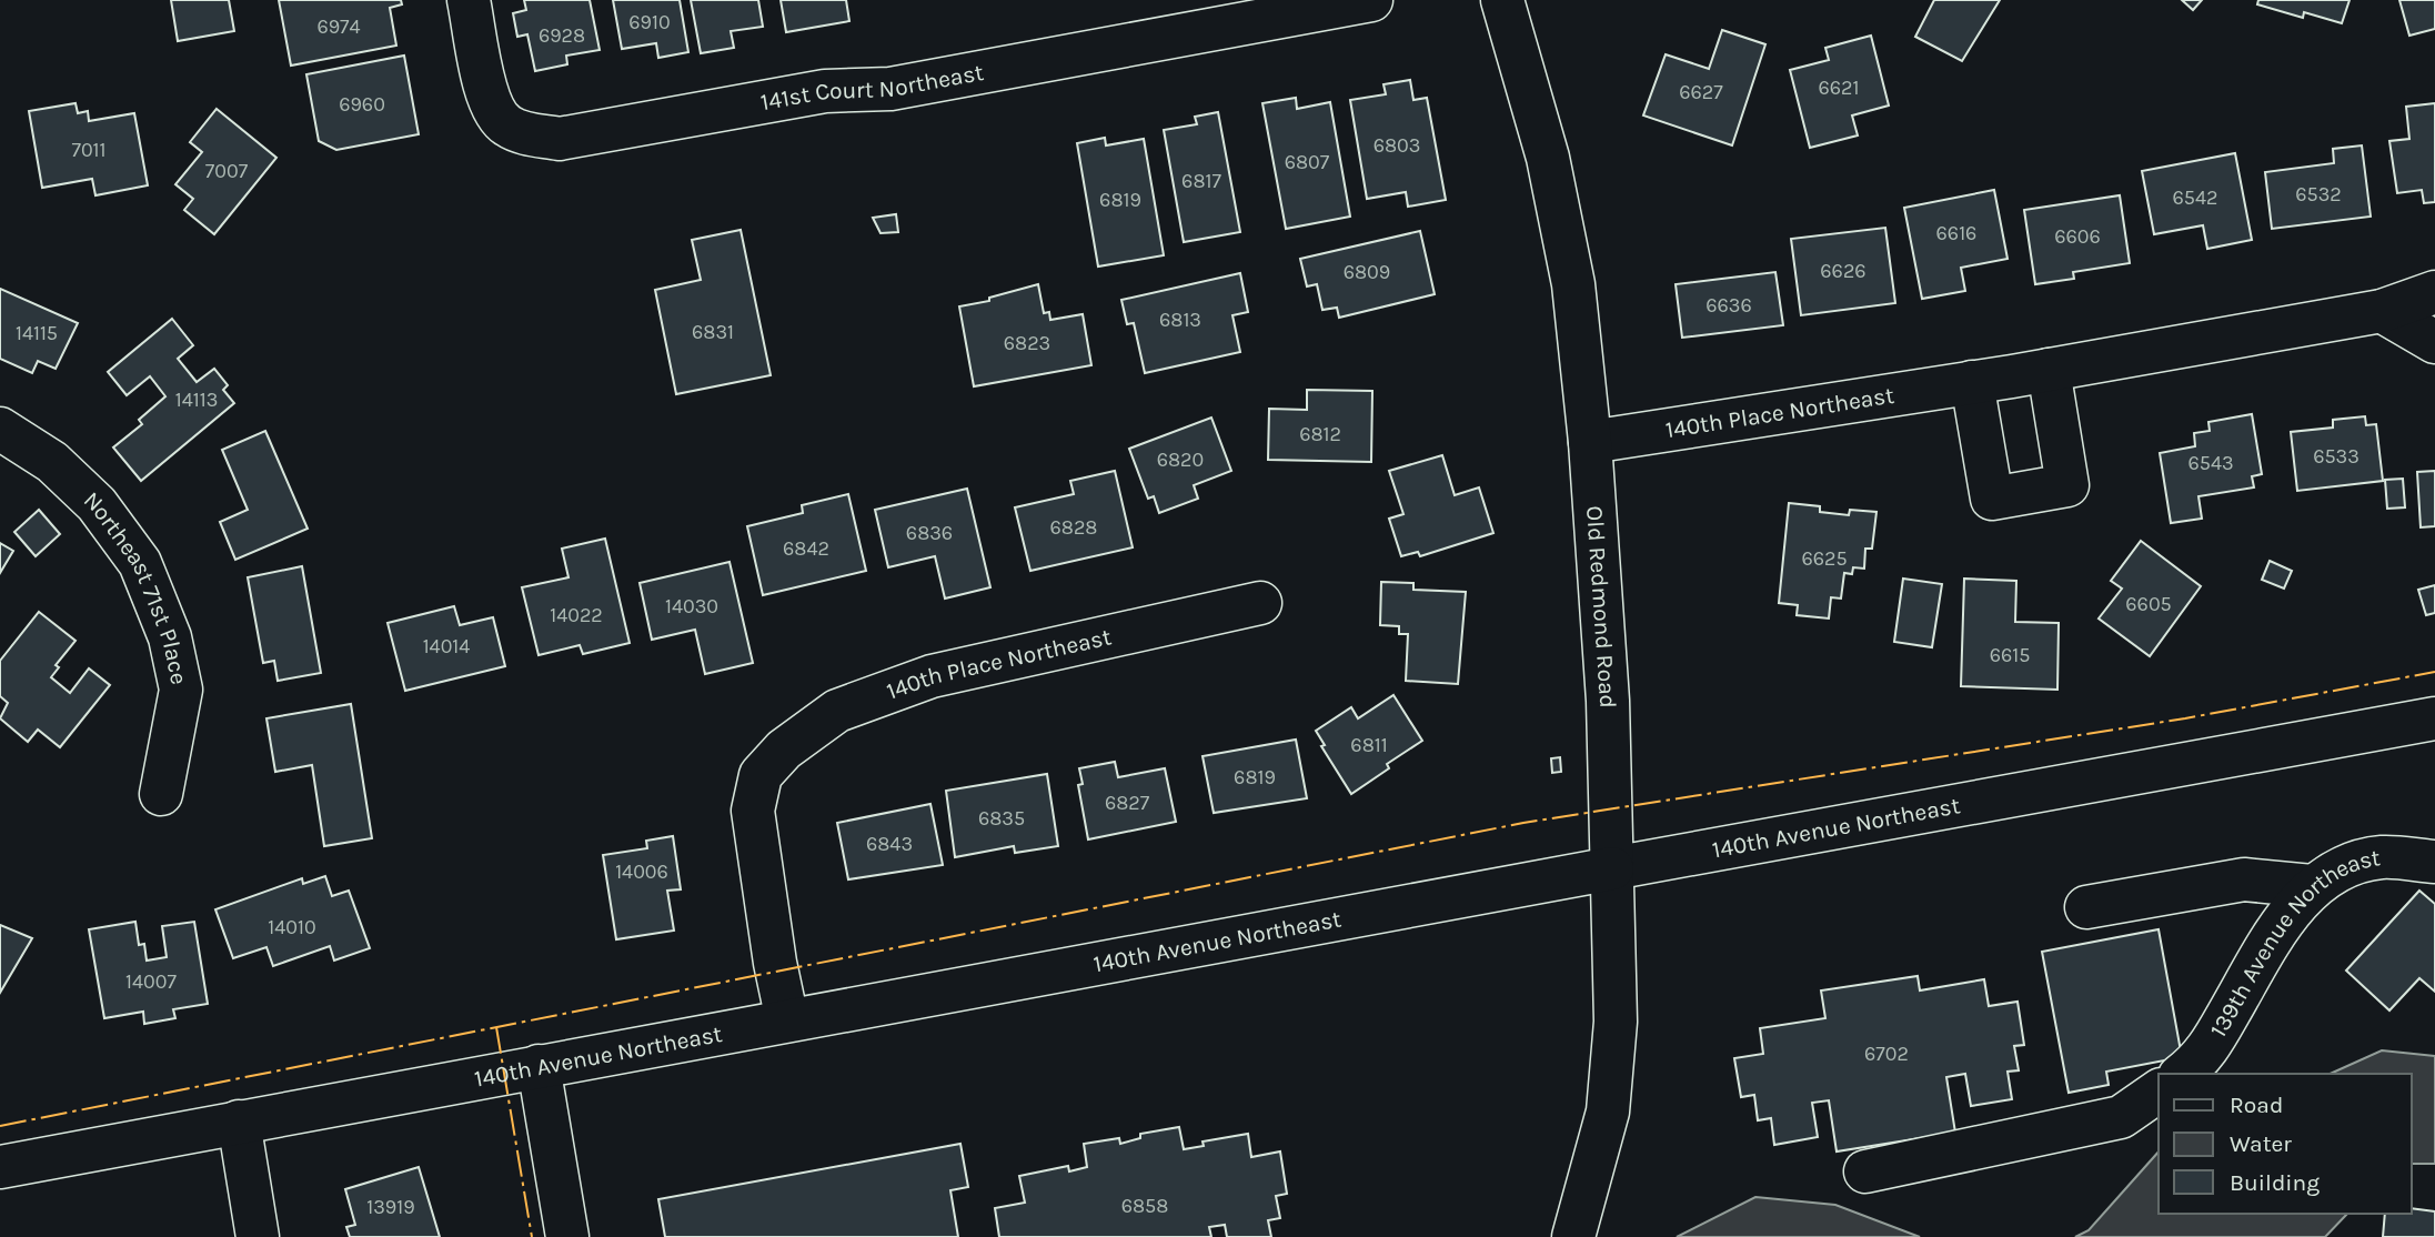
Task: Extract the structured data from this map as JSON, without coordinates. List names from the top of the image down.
{
  "streets": {
    "street": [
      "141st Court Northeast",
      "140th Place Northeast",
      "Northeast 71st Place",
      "Old Redmond Road",
      "140th Avenue Northeast",
      "139th Avenue Northeast"
    ]
  },
  "crossings": [
    ["140th Place Northeast", "Old Redmond Road"],
    ["140th Place Northeast", "140th Avenue Northeast"],
    ["Old Redmond Road", "140th Avenue Northeast"]
  ],
  "house_numbers": [
    "6910",
    "6974",
    "6928",
    "6621",
    "6627",
    "6960",
    "6803",
    "7011",
    "6807",
    "7007",
    "6817",
    "6532",
    "6542",
    "6819",
    "6616",
    "6606",
    "6626",
    "6809",
    "6636",
    "6813",
    "6831",
    "14115",
    "6823",
    "14113",
    "6812",
    "6533",
    "6820",
    "6543",
    "6828",
    "6836",
    "6842",
    "6625",
    "6605",
    "14030",
    "14022",
    "14014",
    "6615",
    "6811",
    "6819",
    "6827",
    "6835",
    "6843",
    "14006",
    "14010",
    "14007",
    "6702",
    "6858",
    "13919"
  ],
  "legend": ["Road", "Water", "Building"]
}
